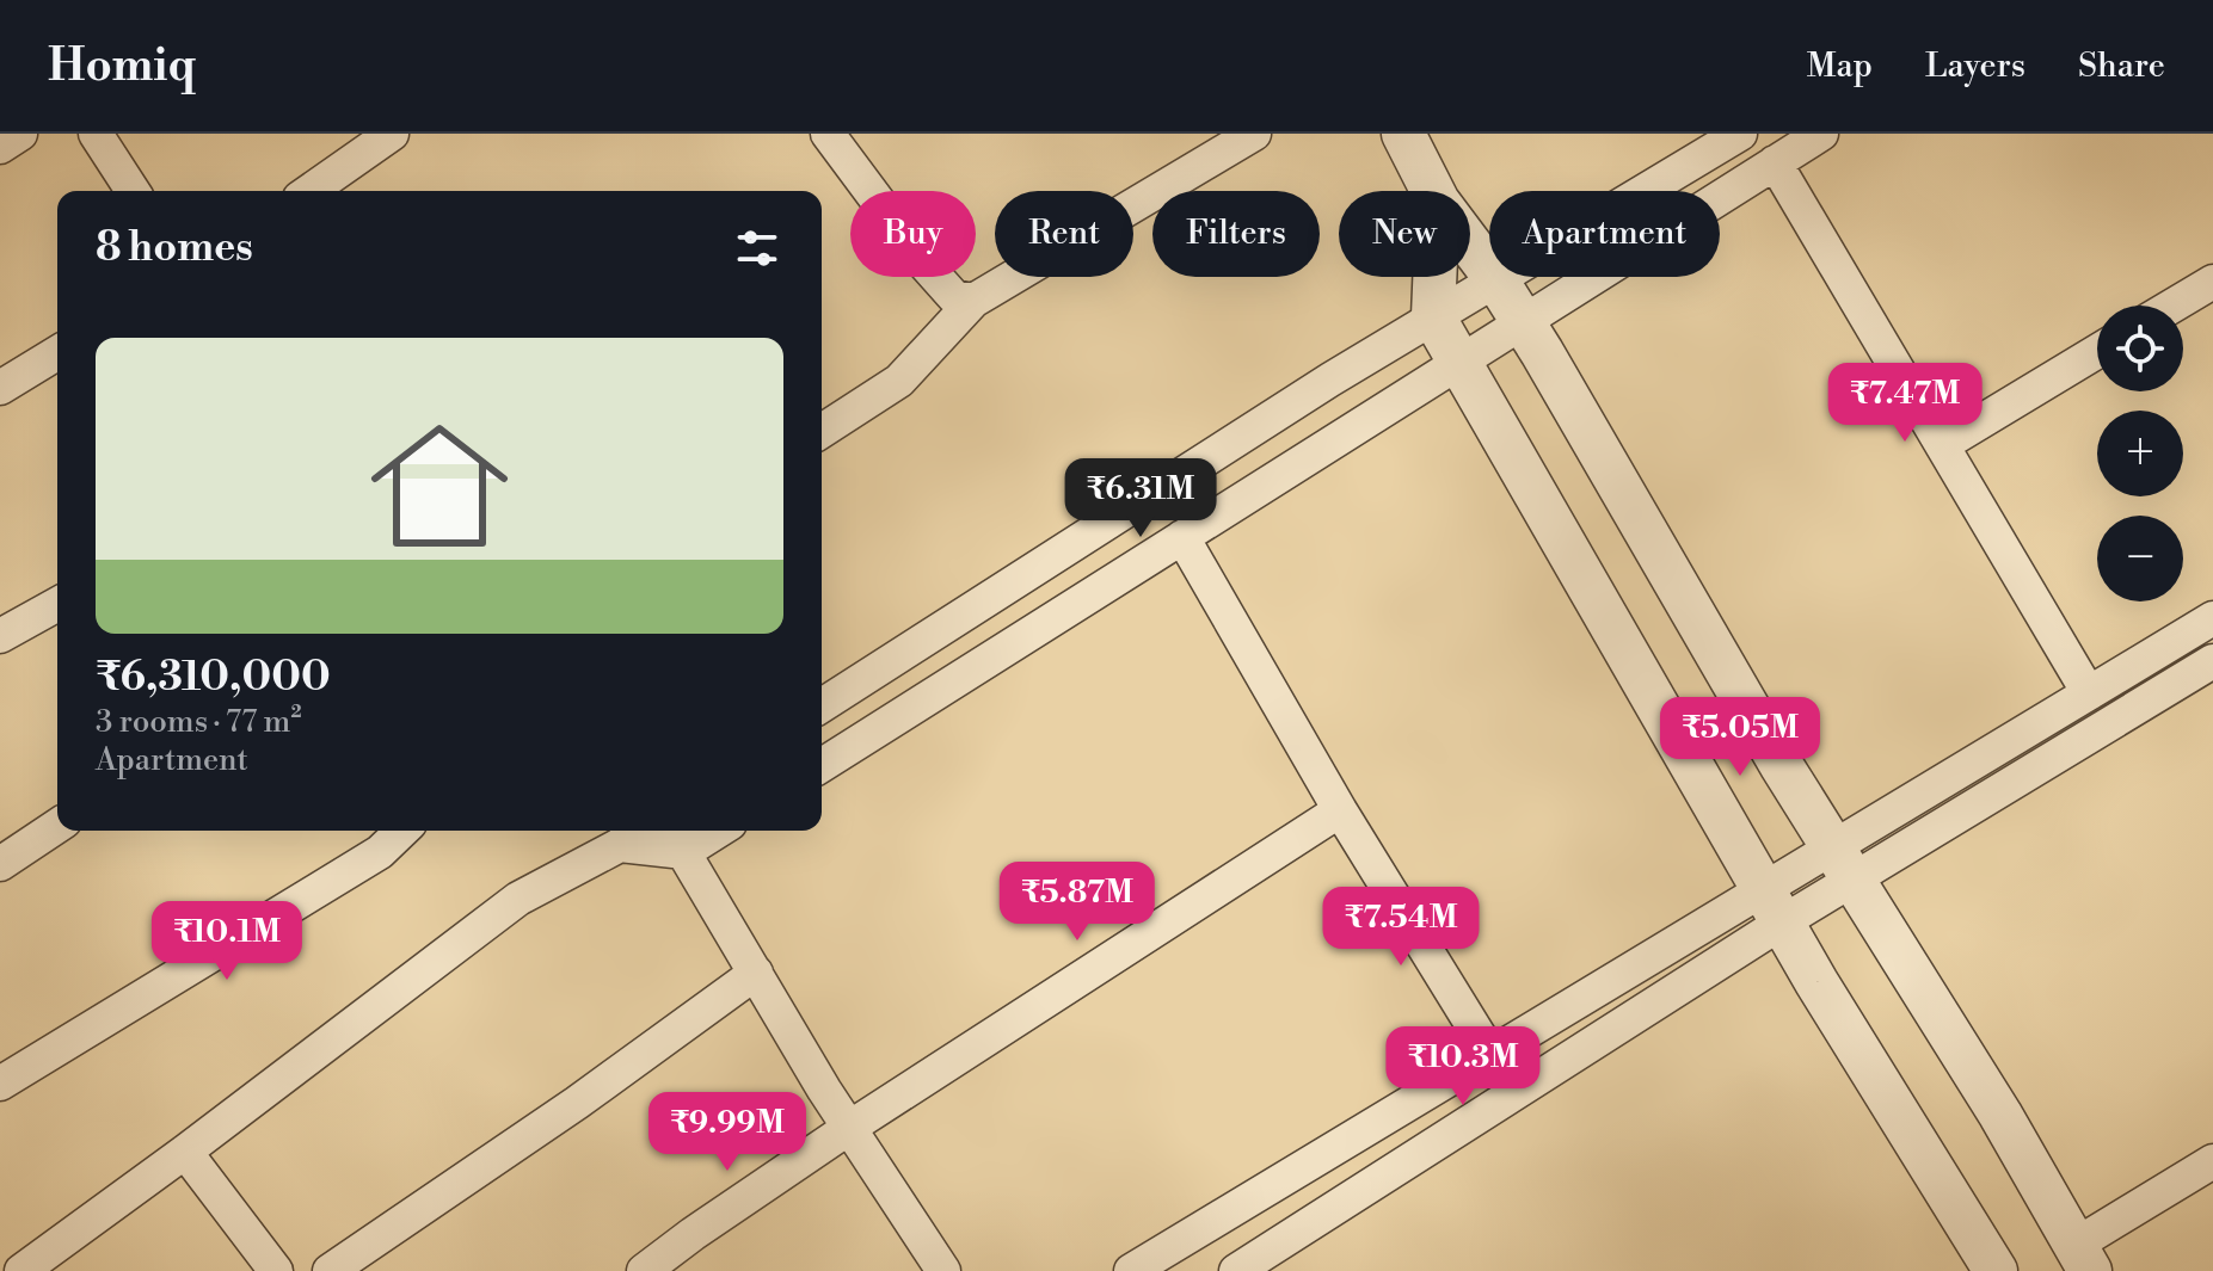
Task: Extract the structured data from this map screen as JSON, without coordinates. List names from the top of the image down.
{
  "page": {
    "header": "Homiq",
    "nav": ["Map", "Layers", "Share"],
    "chip": [
      "Buy",
      "Rent",
      "Filters",
      "New",
      "Apartment"
    ],
    "heading": "8 homes",
    "map_buttons": ["+", "−"],
    "list": [
      {
        "name": "₹6,310,000",
        "note": "3 rooms · 77 m² · Apartment"
      }
    ],
    "price": [
      "₹7.47M",
      "₹6.31M",
      "₹5.05M",
      "₹5.87M",
      "₹7.54M",
      "₹10.1M",
      "₹10.3M",
      "₹9.99M"
    ]
  }
}
